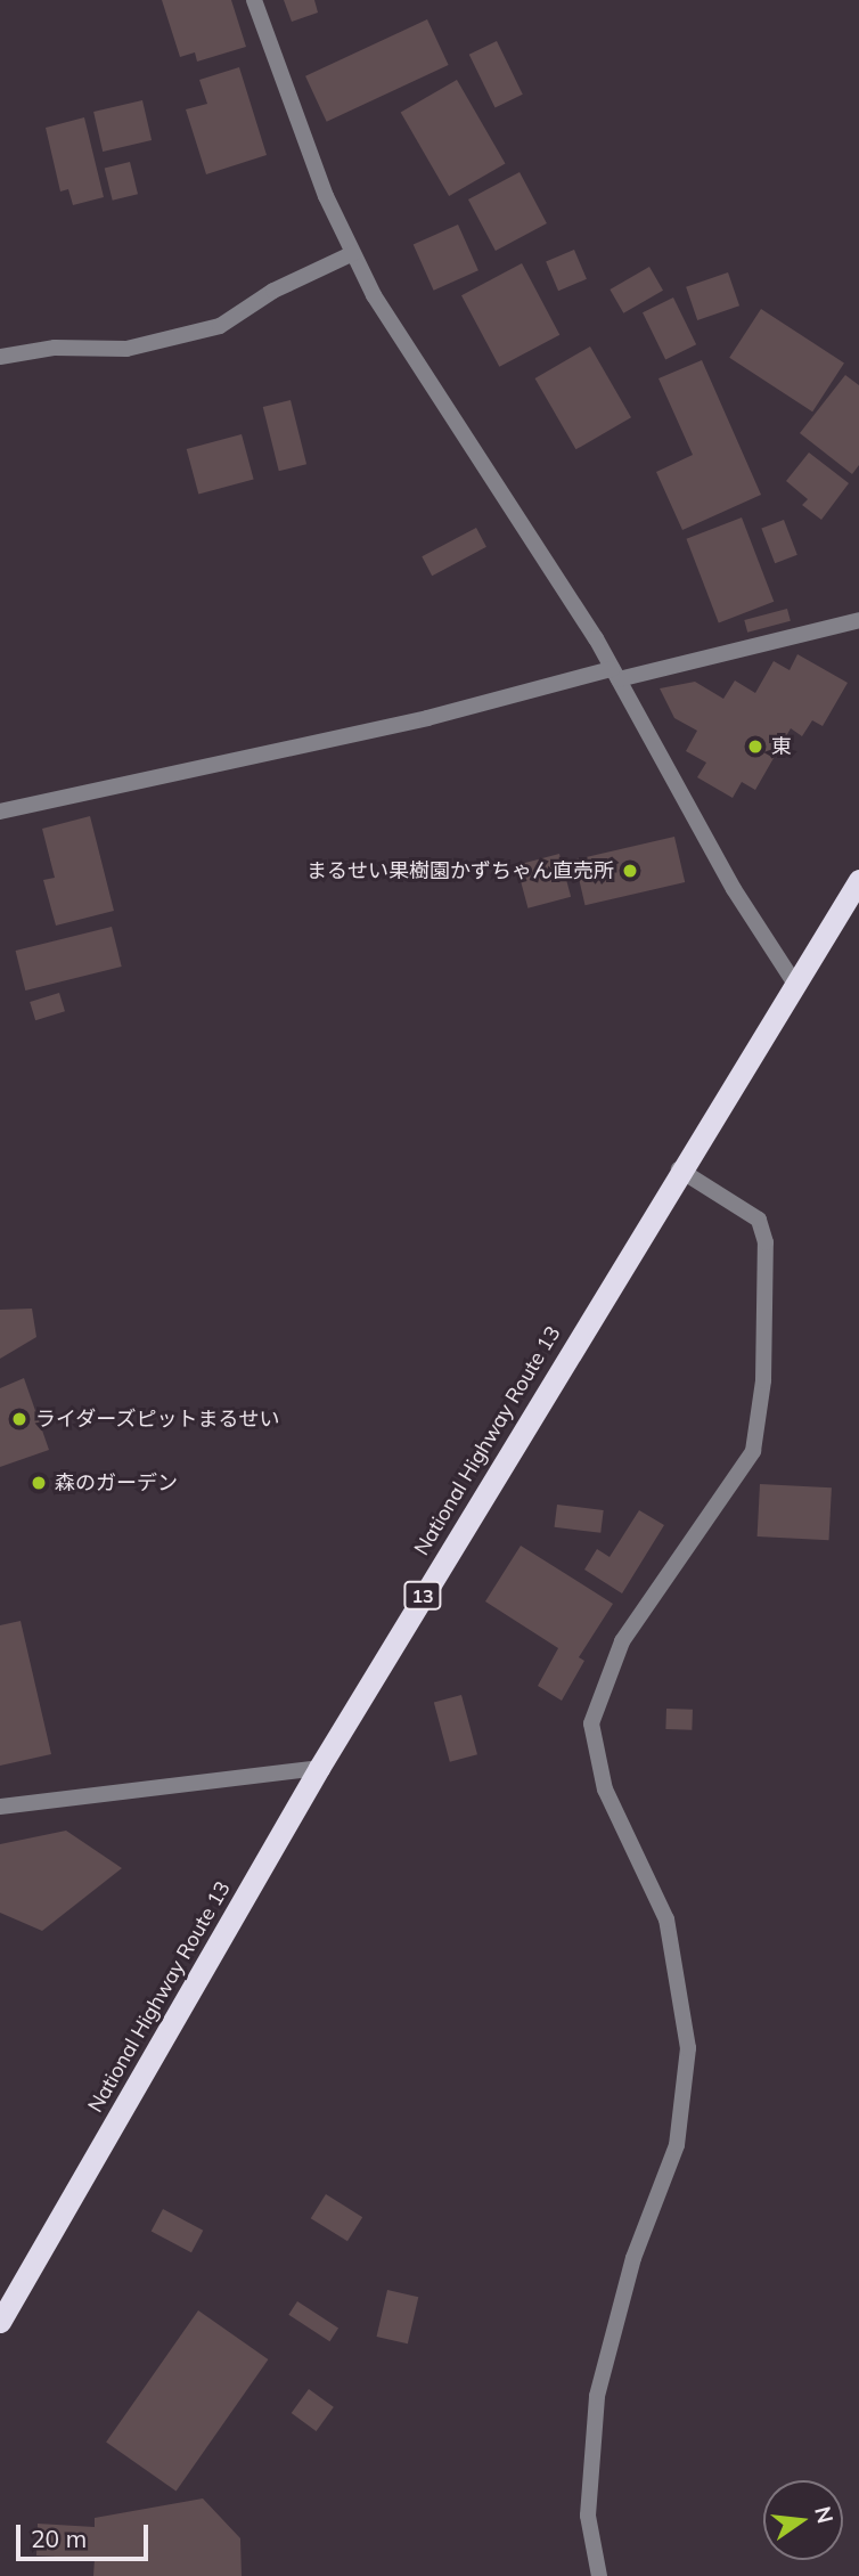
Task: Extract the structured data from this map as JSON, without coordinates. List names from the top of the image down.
{
  "streets": {
    "highway": ["National Highway Route 13", "13"]
  },
  "places": [
    "東",
    "まるせい果樹園かずちゃん直売所",
    "ライダーズピットまるせい",
    "森のガーデン"
  ],
  "scale_bar": "20 m",
  "north": "right"
}
